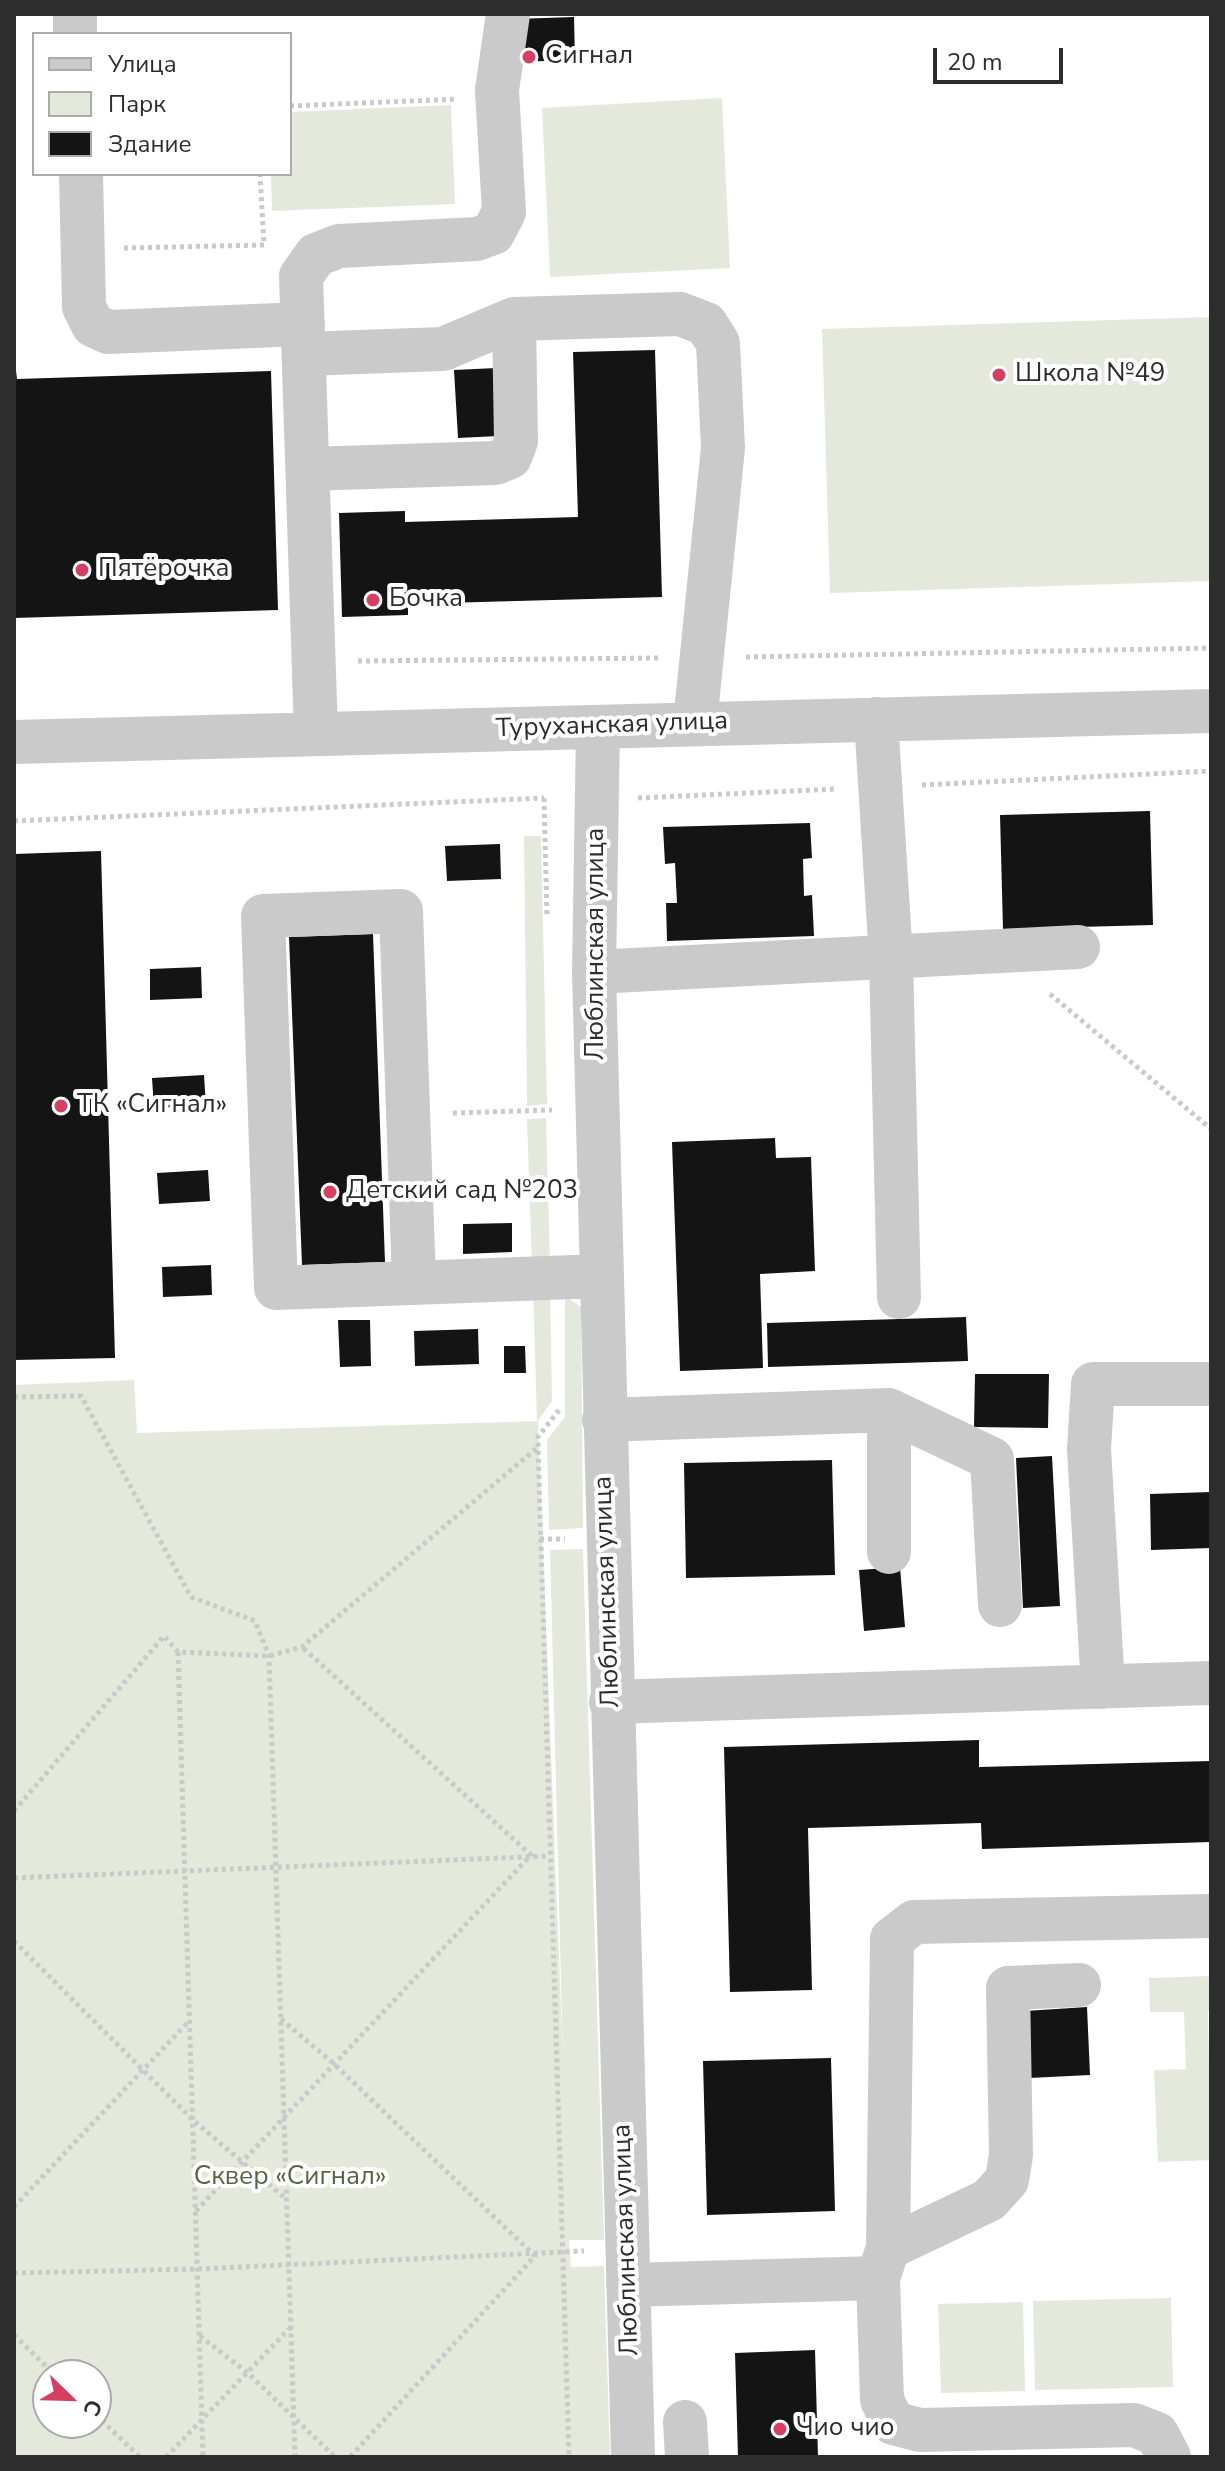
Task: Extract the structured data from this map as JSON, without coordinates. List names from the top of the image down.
{
  "streets": {
    "street": ["Туруханская улица", "Люблинская улица"]
  },
  "crossings": [
    ["Туруханская улица", "Люблинская улица"]
  ],
  "parks": ["Сквер «Сигнал»"],
  "places": [
    "Сигнал",
    "Школа №49",
    "Пятёрочка",
    "Бочка",
    "ТК «Сигнал»",
    "Детский сад №203",
    "Чио чио"
  ],
  "legend": ["Улица", "Парк", "Здание"],
  "scale_bar": "20 m",
  "north": "bottom right"
}
